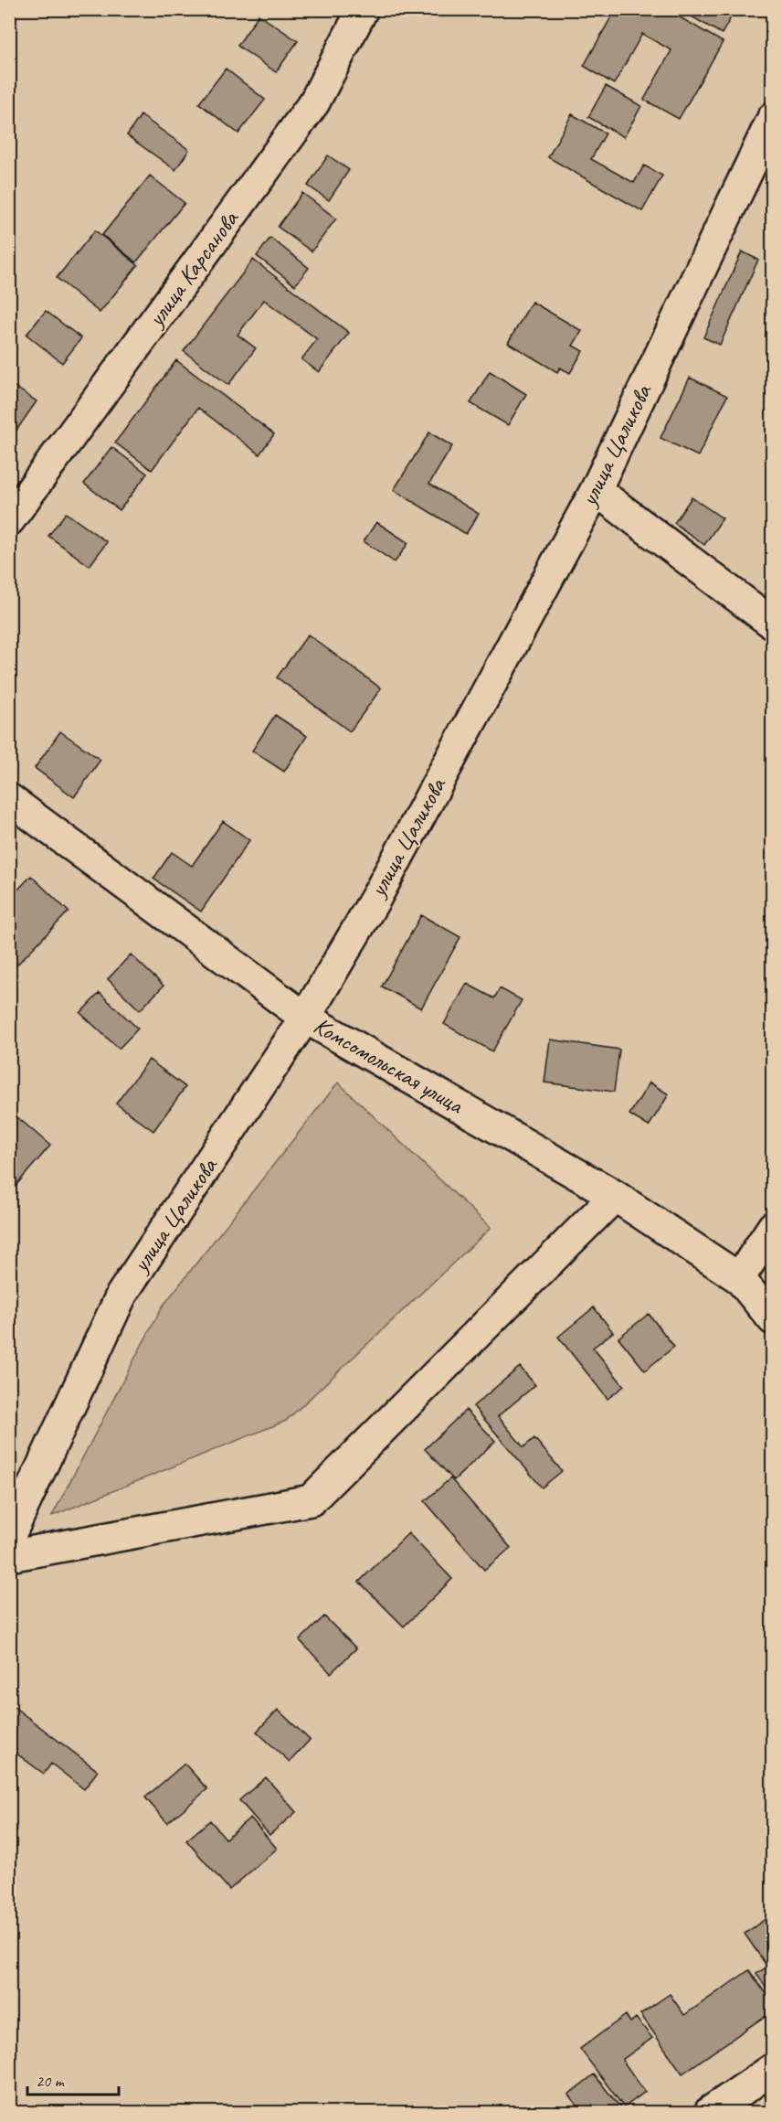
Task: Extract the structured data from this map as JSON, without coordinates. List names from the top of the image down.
{
  "streets": {
    "street": ["улица Карсанова", "улица Цаликова", "Комсомольская улица"]
  },
  "crossings": [
    ["улица Цаликова", "Комсомольская улица"]
  ],
  "scale_bar": "20 m"
}
